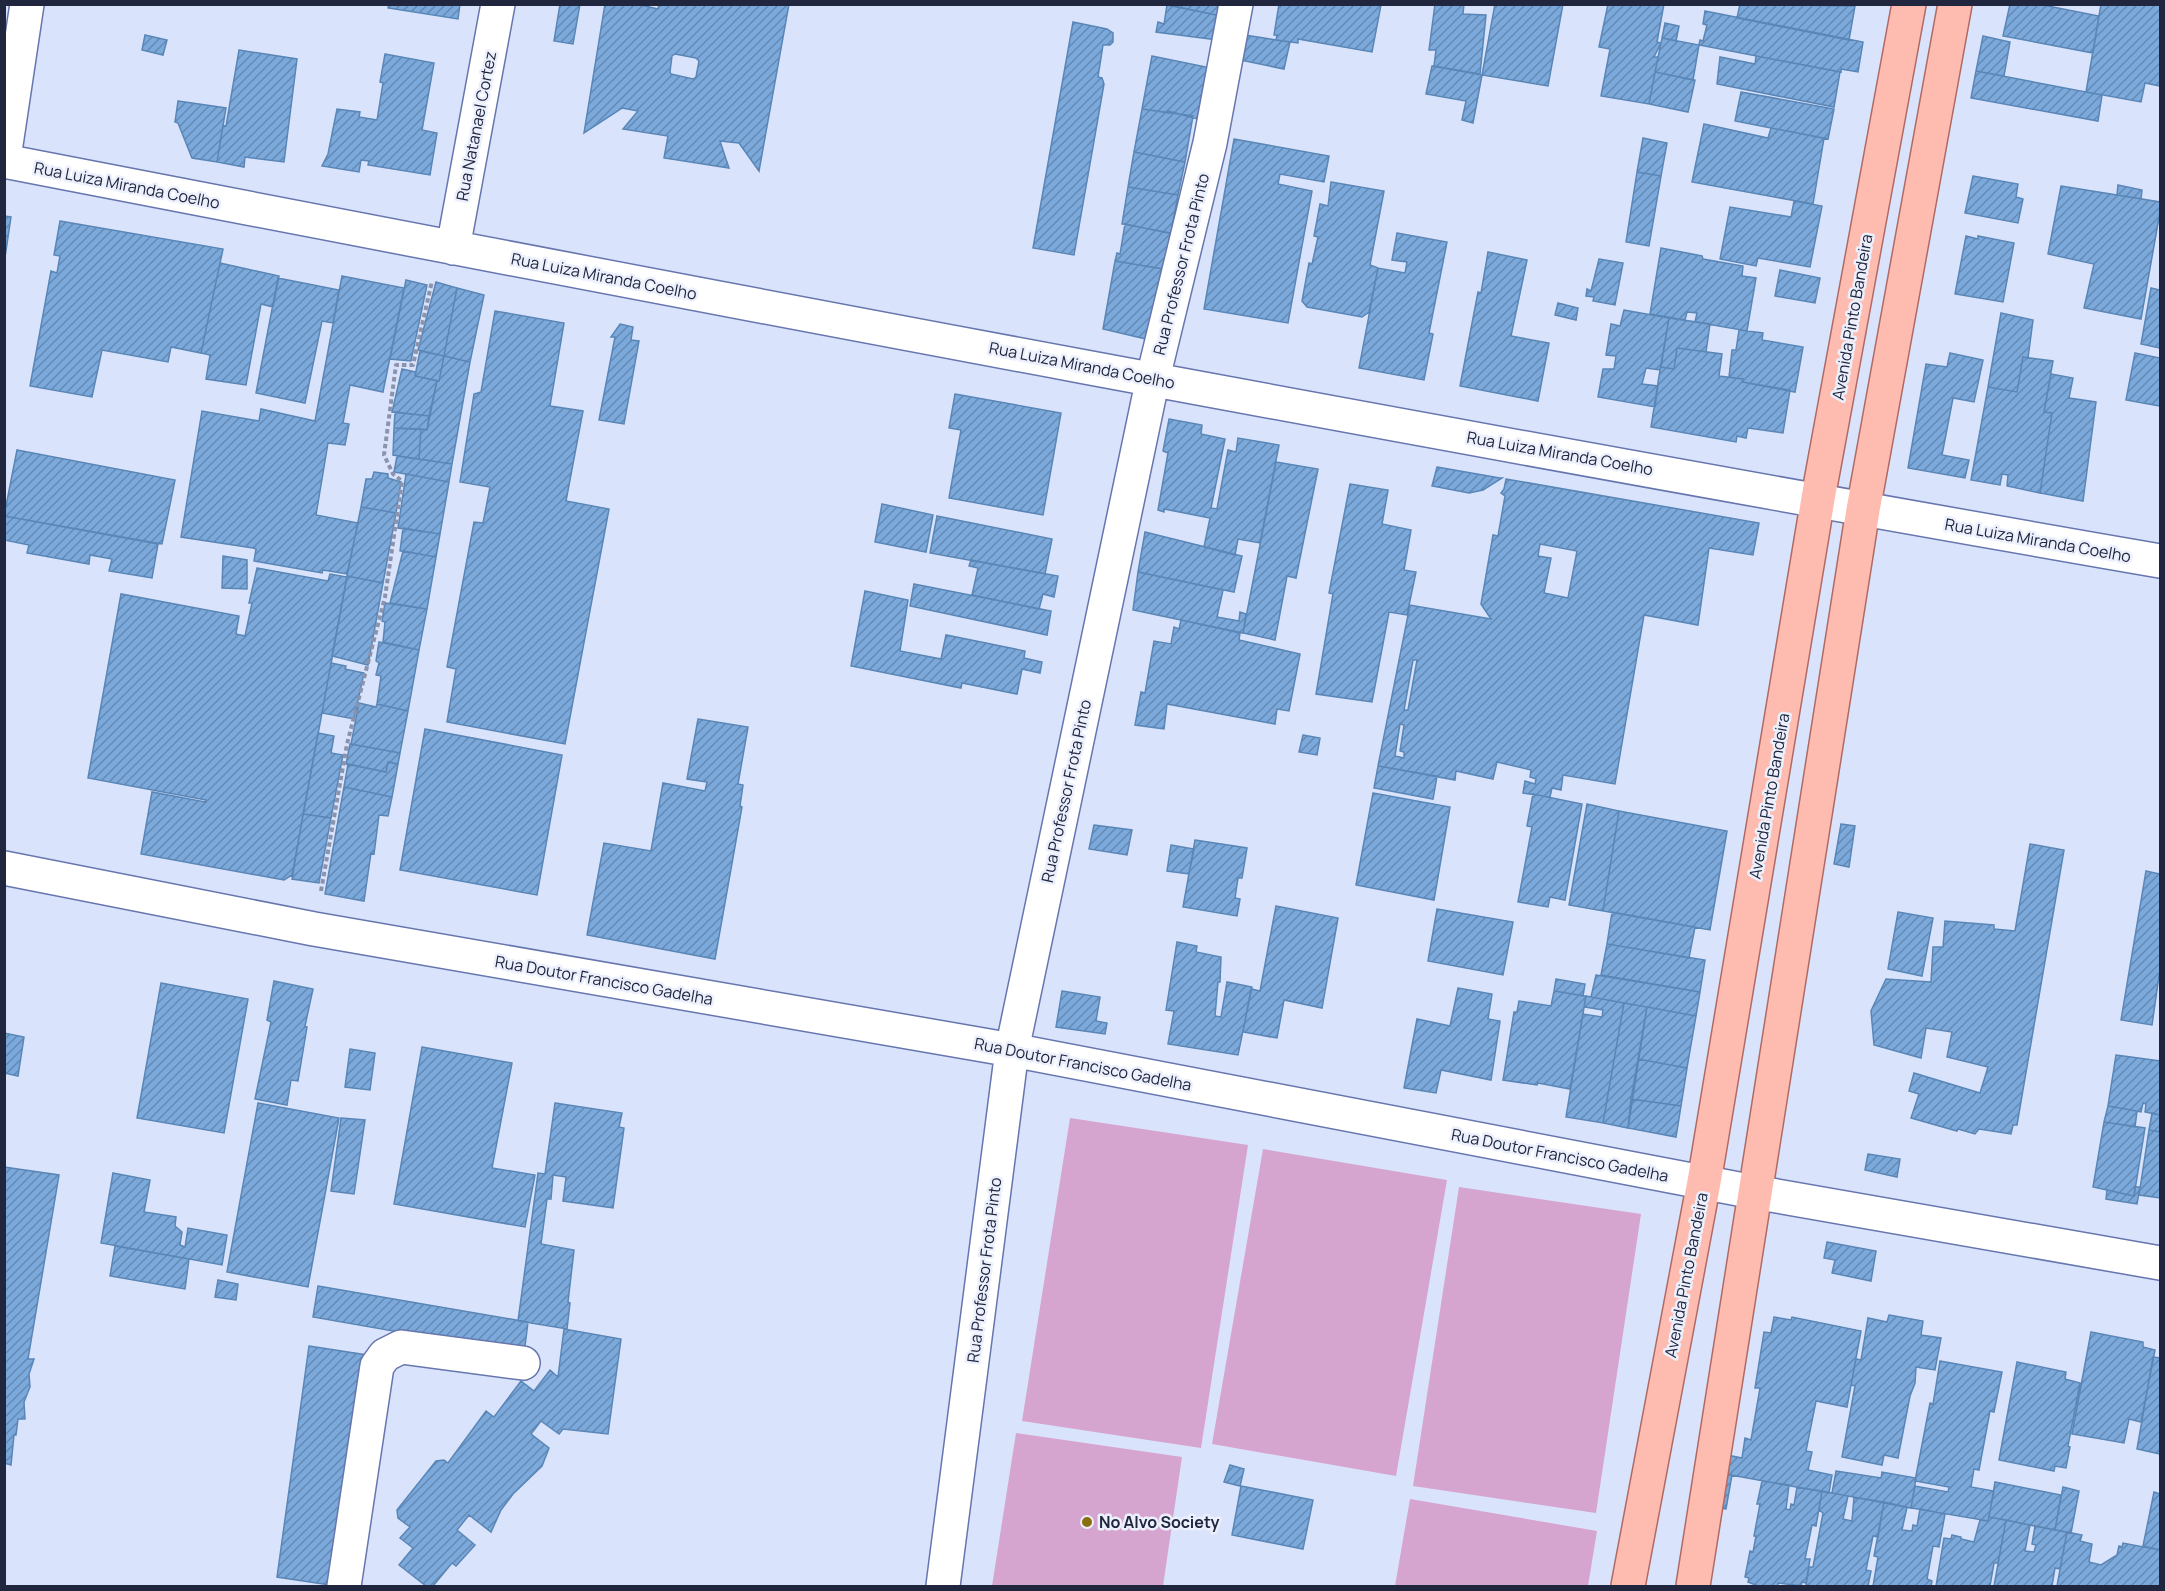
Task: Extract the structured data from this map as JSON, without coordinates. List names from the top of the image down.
{
  "streets": {
    "main road": ["Avenida Pinto Bandeira"],
    "street": [
      "Rua Natanael Cortez",
      "Rua Luiza Miranda Coelho",
      "Rua Professor Frota Pinto",
      "Rua Doutor Francisco Gadelha"
    ]
  },
  "crossings": [
    ["Rua Natanael Cortez", "Rua Luiza Miranda Coelho"],
    ["Rua Luiza Miranda Coelho", "Rua Professor Frota Pinto"],
    ["Rua Luiza Miranda Coelho", "Avenida Pinto Bandeira"],
    ["Rua Professor Frota Pinto", "Rua Doutor Francisco Gadelha"],
    ["Avenida Pinto Bandeira", "Rua Doutor Francisco Gadelha"]
  ],
  "places": ["No Alvo Society"]
}
